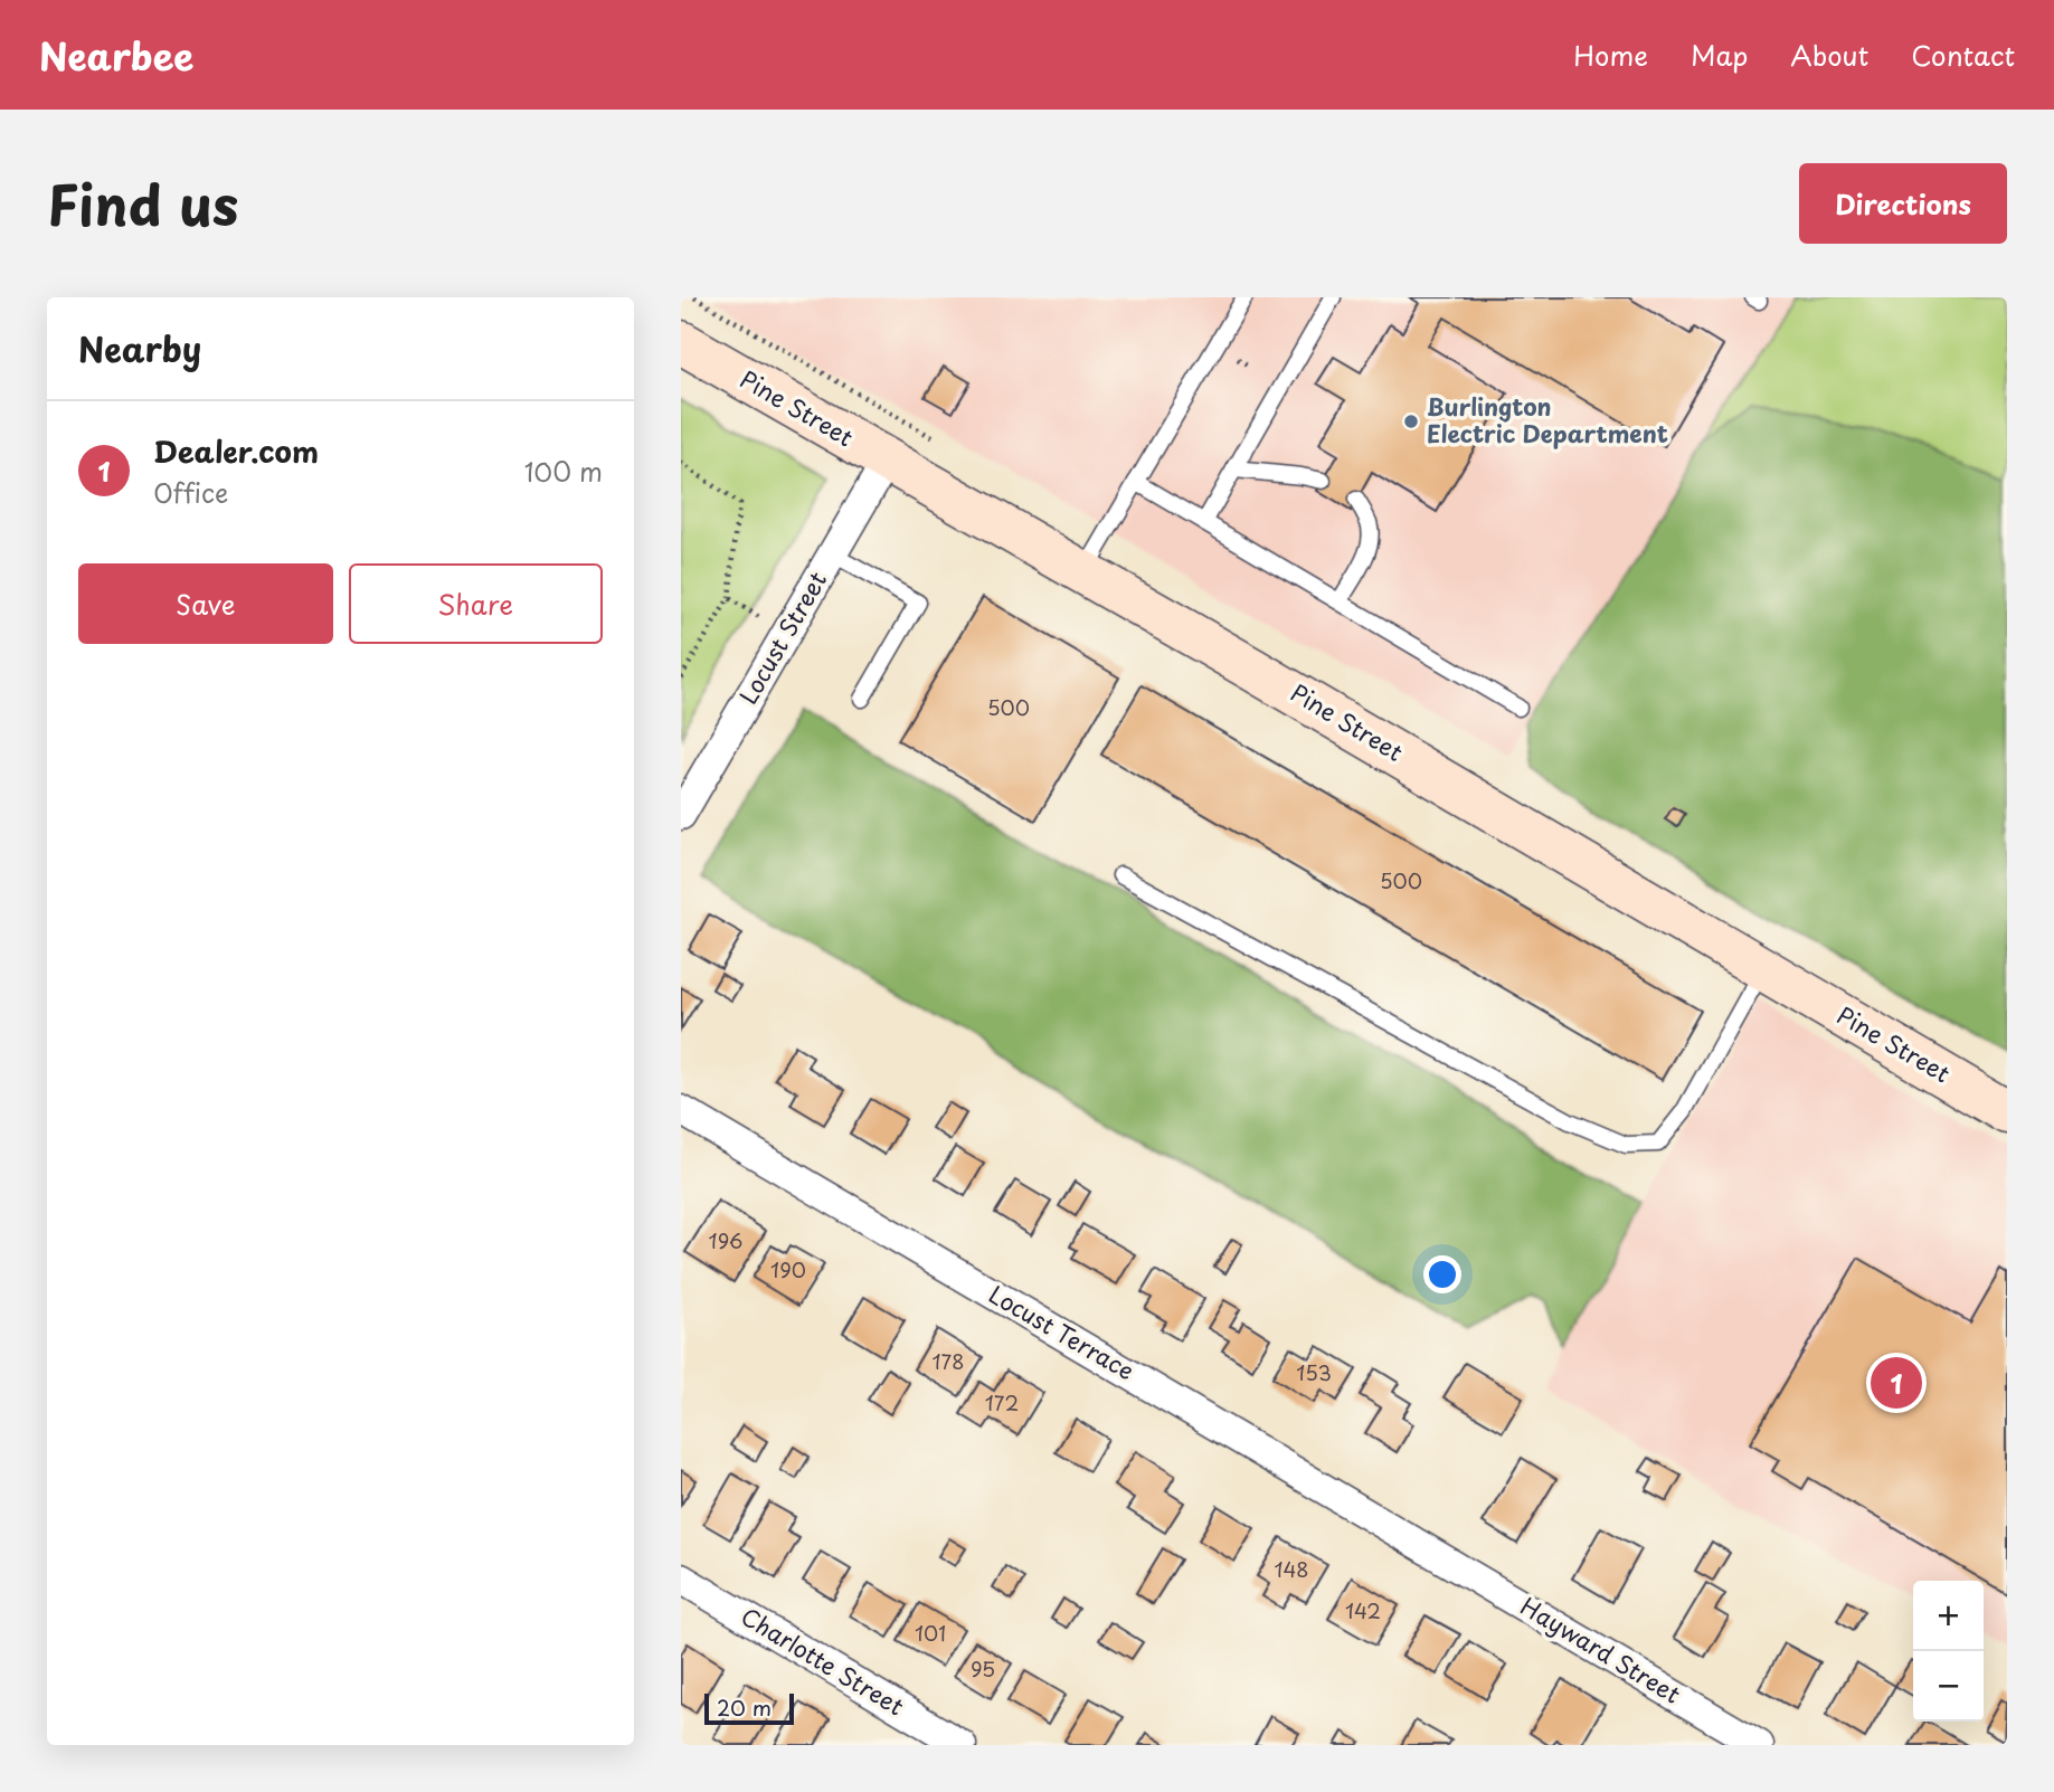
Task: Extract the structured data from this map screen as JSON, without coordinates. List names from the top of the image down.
{
  "streets": {
    "main road": ["Pine Street"],
    "street": [
      "Locust Street",
      "Locust Terrace",
      "Hayward Street",
      "Charlotte Street"
    ]
  },
  "crossings": [
    ["Pine Street", "Locust Street"],
    ["Locust Terrace", "Hayward Street"]
  ],
  "places": ["Burlington Electric Department"],
  "house_numbers": [
    "500",
    "500",
    "196",
    "190",
    "178",
    "153",
    "172",
    "148",
    "142",
    "101",
    "95"
  ],
  "scale_bar": "20 m",
  "page": {
    "header": "Nearbee",
    "nav": [
      "Home",
      "Map",
      "About",
      "Contact"
    ],
    "title": "Find us",
    "buttons": [
      "Directions",
      ["Save", "Share"]
    ],
    "heading": "Nearby",
    "list": [
      {
        "mark": "1",
        "name": "Dealer.com",
        "note": "Office",
        "value": "100 m"
      }
    ],
    "pins": "1",
    "map_buttons": ["+", "−"],
    "scale": "20 m"
  }
}
